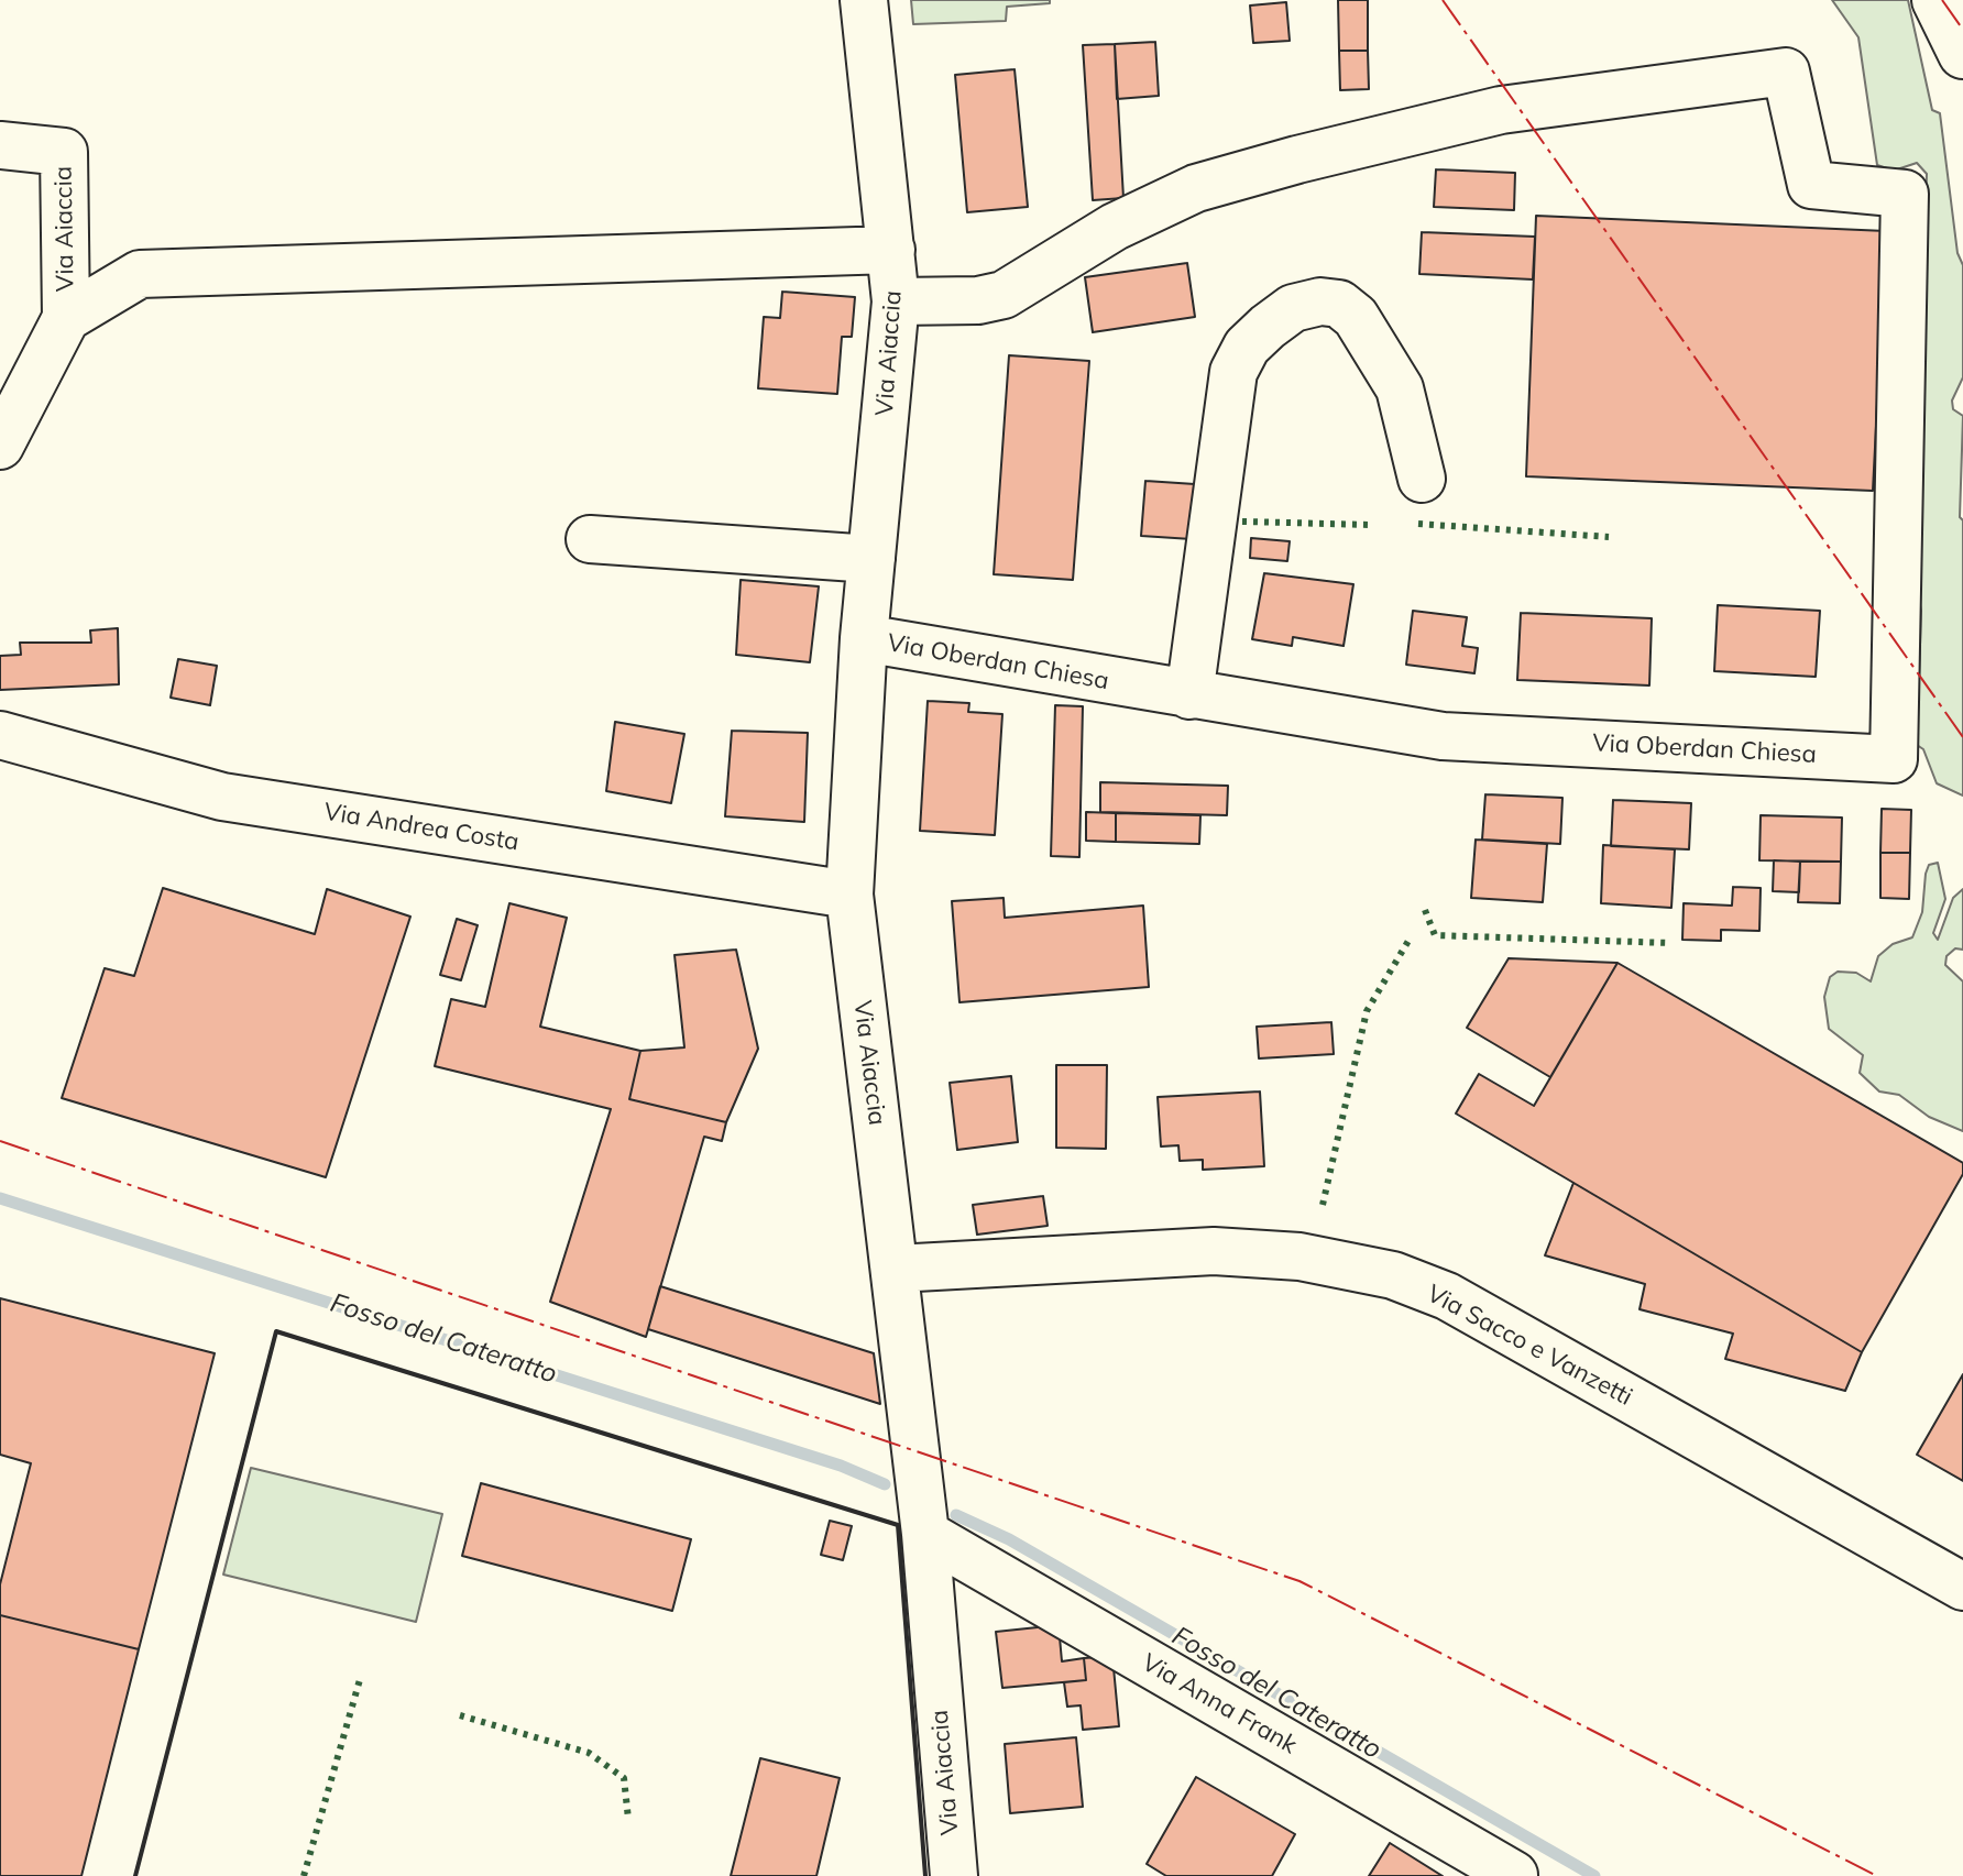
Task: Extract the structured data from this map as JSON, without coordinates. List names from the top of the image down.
{
  "streets": {
    "street": [
      "Via Aiaccia",
      "Via Oberdan Chiesa",
      "Via Andrea Costa",
      "Via Sacco e Vanzetti",
      "Via Anna Frank"
    ]
  },
  "crossings": [
    ["Via Aiaccia", "Via Oberdan Chiesa"],
    ["Via Aiaccia", "Via Andrea Costa"],
    ["Via Aiaccia", "Via Sacco e Vanzetti"],
    ["Via Aiaccia", "Via Anna Frank"]
  ],
  "water": ["Fosso del Cateratto"]
}
